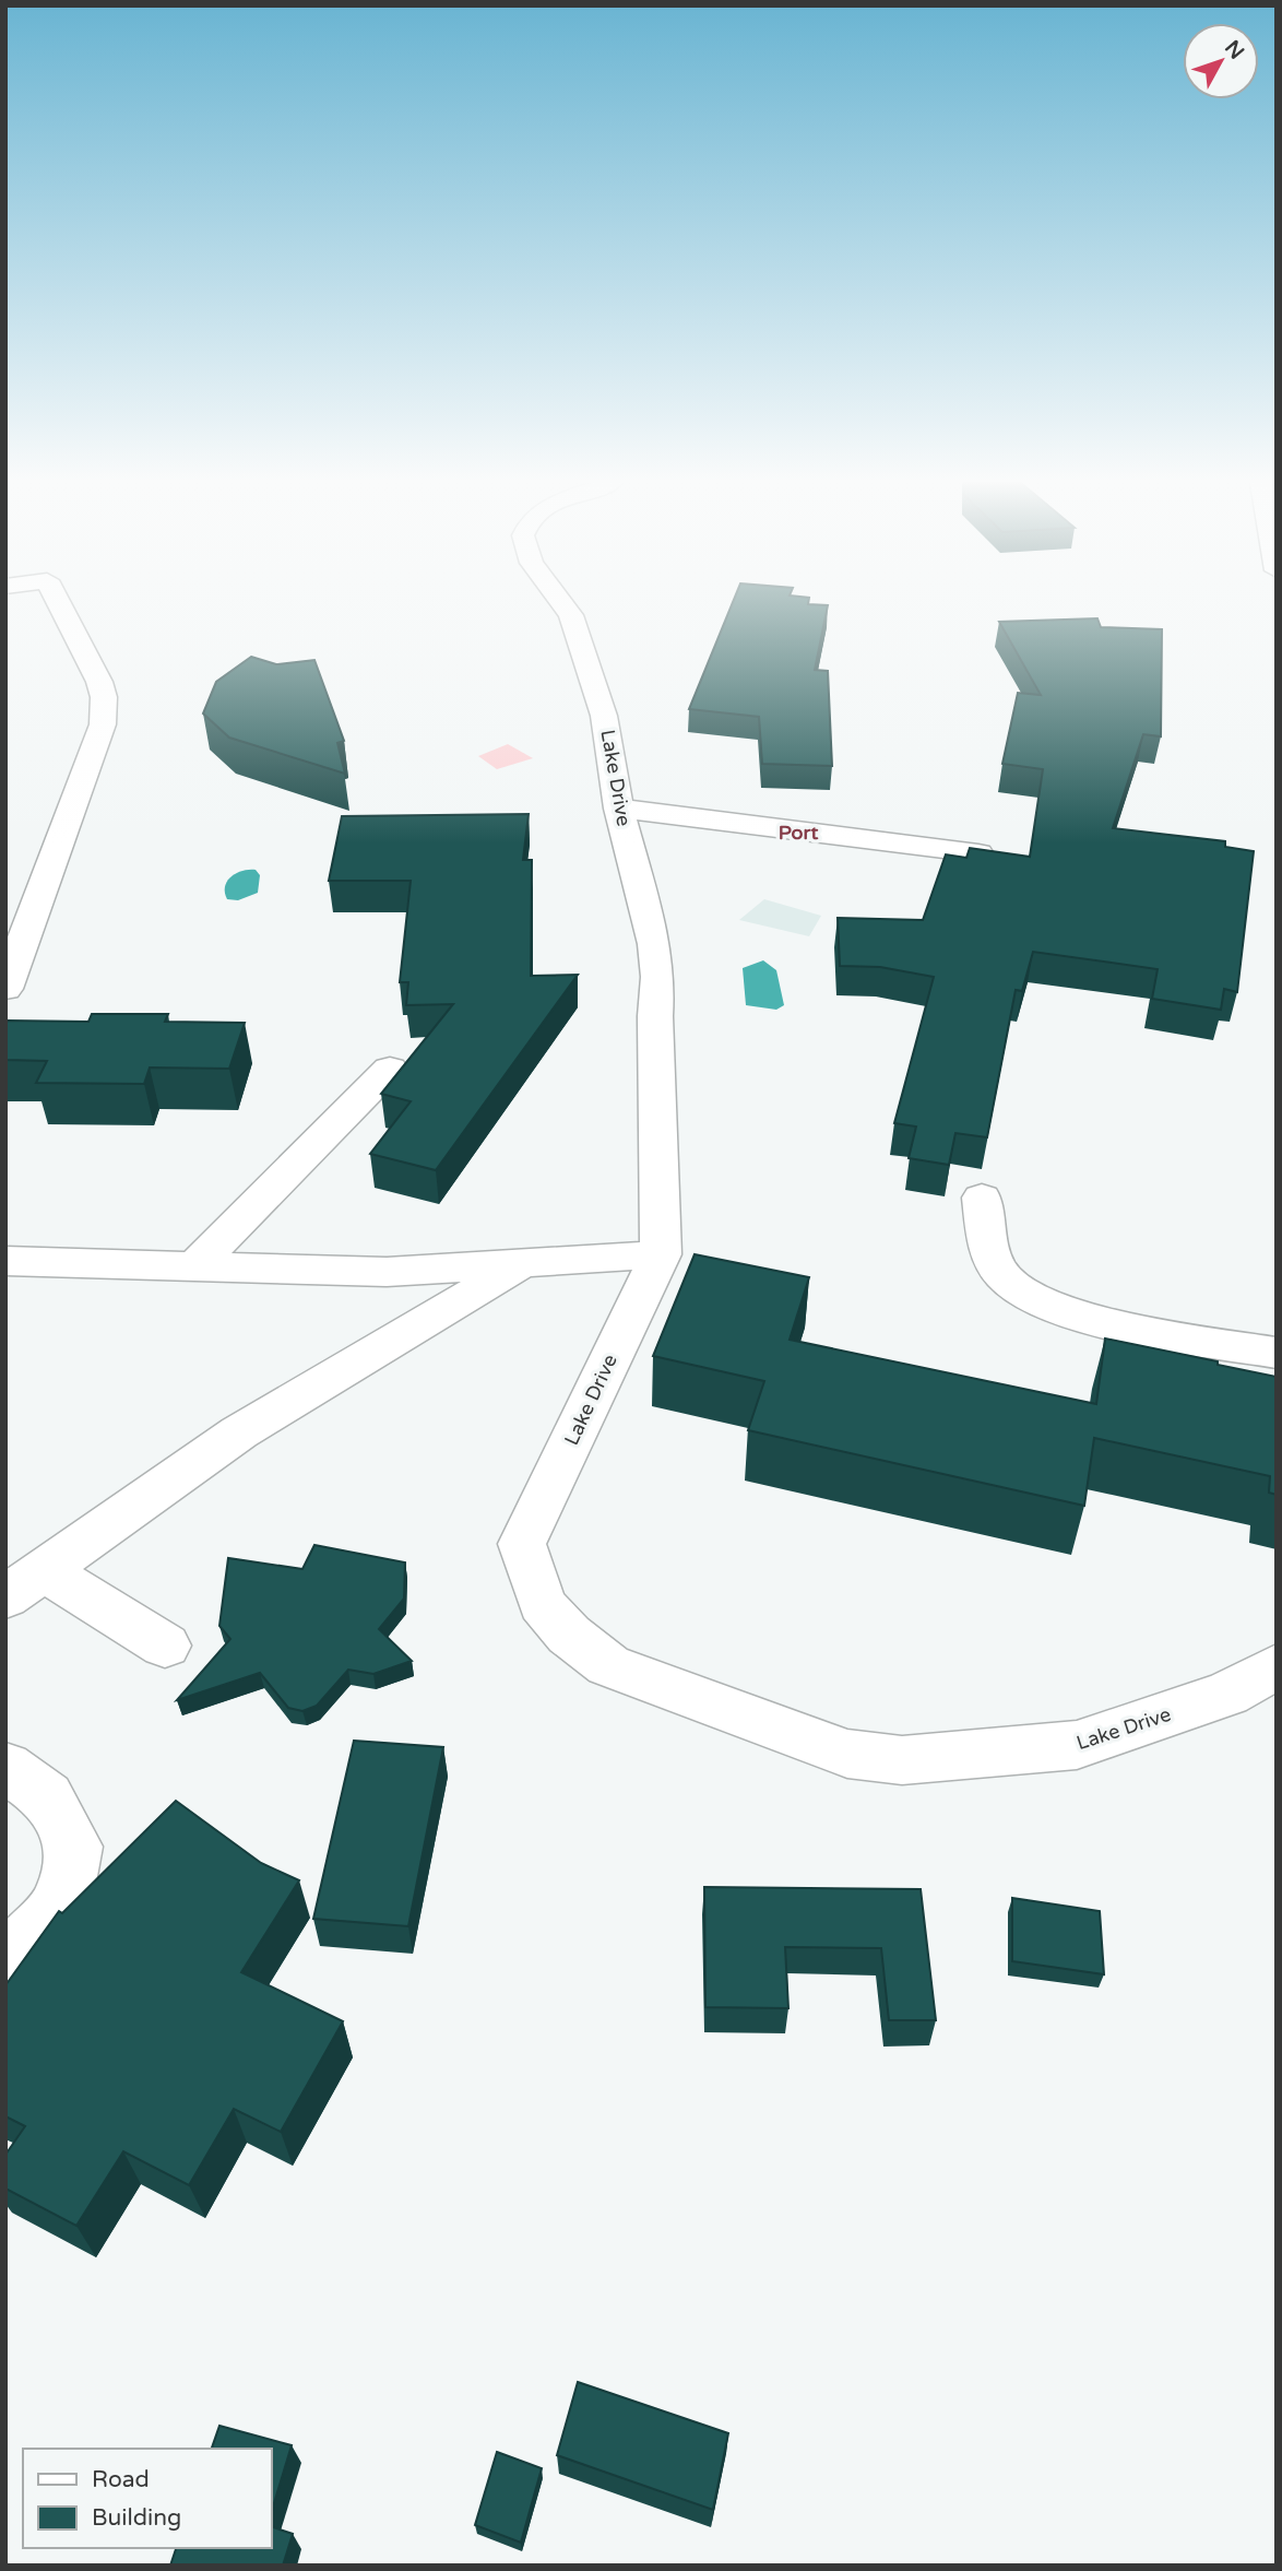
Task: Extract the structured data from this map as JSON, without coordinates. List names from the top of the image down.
{
  "streets": {
    "street": ["Lake Drive"]
  },
  "districts": ["Port"],
  "legend": ["Road", "Building"],
  "north": "top right"
}
